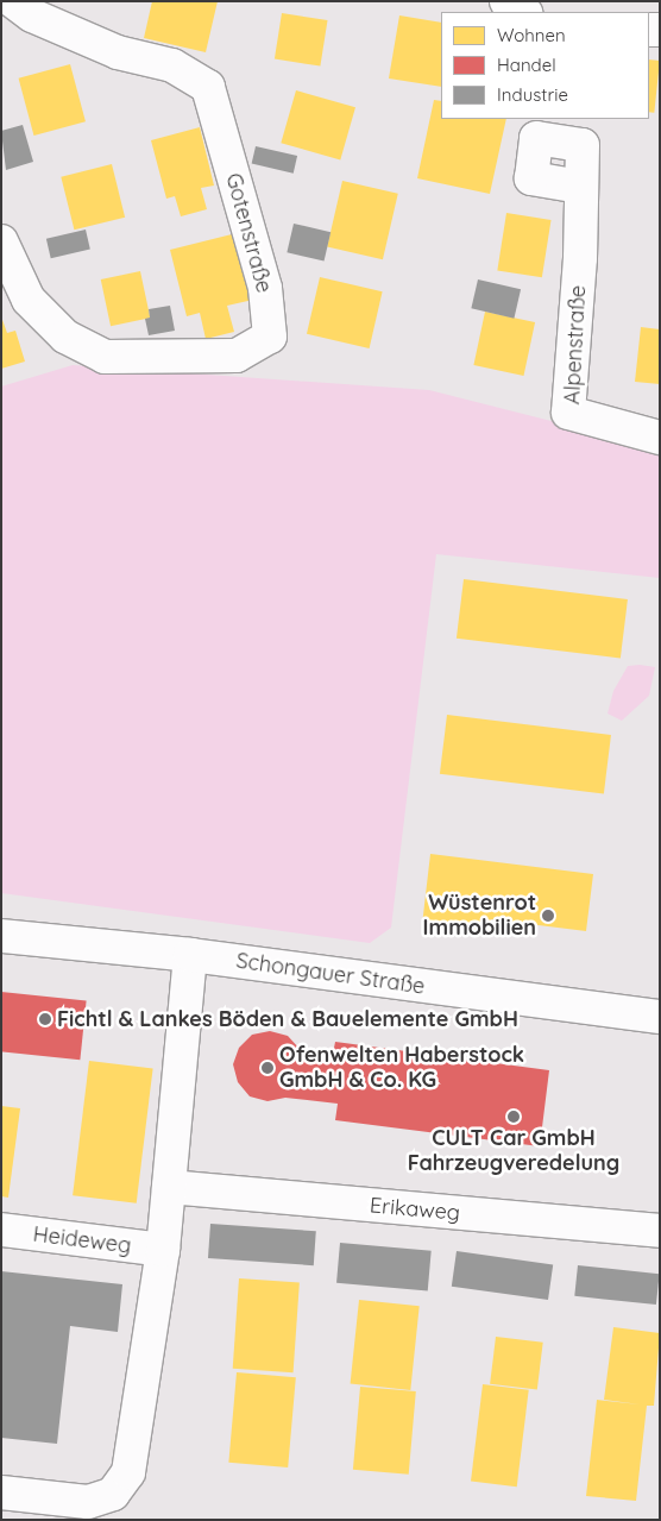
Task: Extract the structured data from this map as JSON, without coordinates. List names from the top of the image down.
{
  "streets": {
    "street": [
      "Gotenstraße",
      "Alpenstraße",
      "Schongauer Straße",
      "Erikaweg",
      "Heideweg"
    ]
  },
  "places": [
    "Wüstenrot Immobilien",
    "Fichtl & Lankes Böden & Bauelemente GmbH",
    "Ofenwelten Haberstock GmbH & Co. KG",
    "CULT Car GmbH Fahrzeugveredelung"
  ],
  "legend": ["Wohnen", "Handel", "Industrie"]
}
